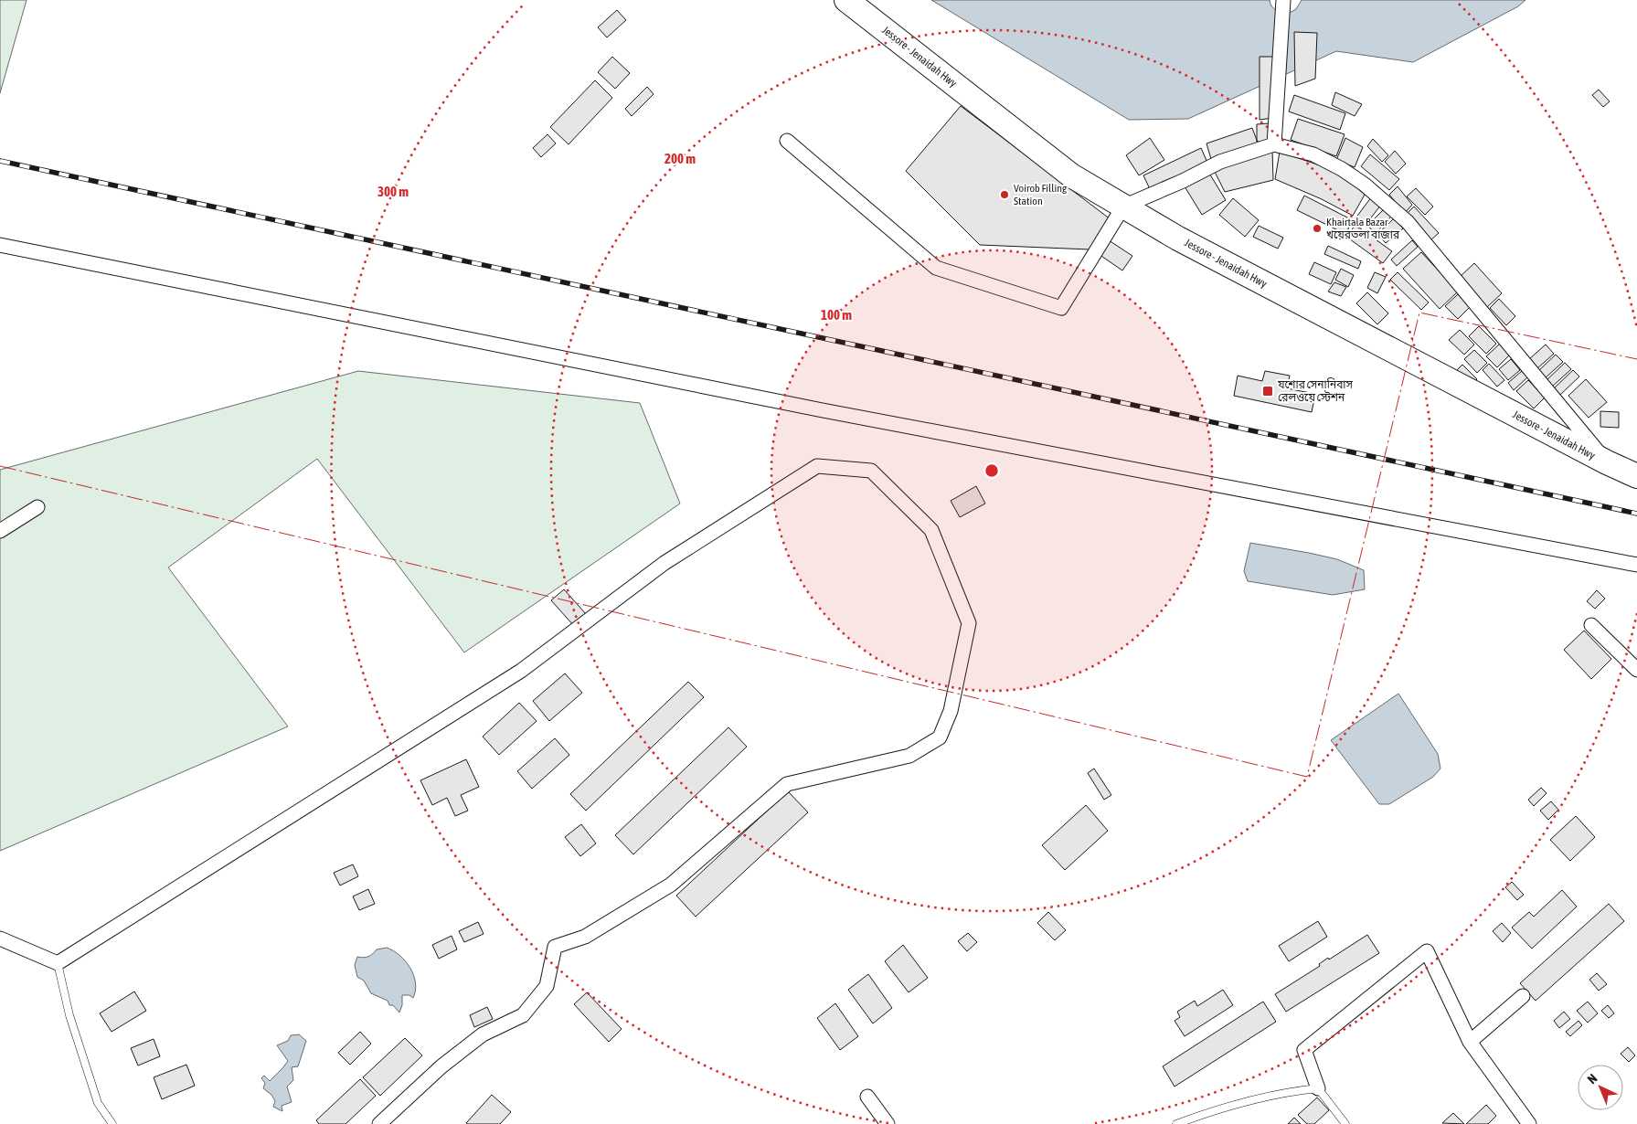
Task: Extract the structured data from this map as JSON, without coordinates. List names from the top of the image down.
{
  "streets": {
    "highway": ["Jessore - Jenaidah Hwy"]
  },
  "places": {
    "other": ["Voirob Filling Station", "Khairtala Bazar খয়েরতলা বাজার"],
    "transit": ["যশোর সেনানিবাস রেলওয়ে স্টেশন"]
  },
  "north": "top left",
  "rings": ["200 m", "300 m", "100 m"]
}
